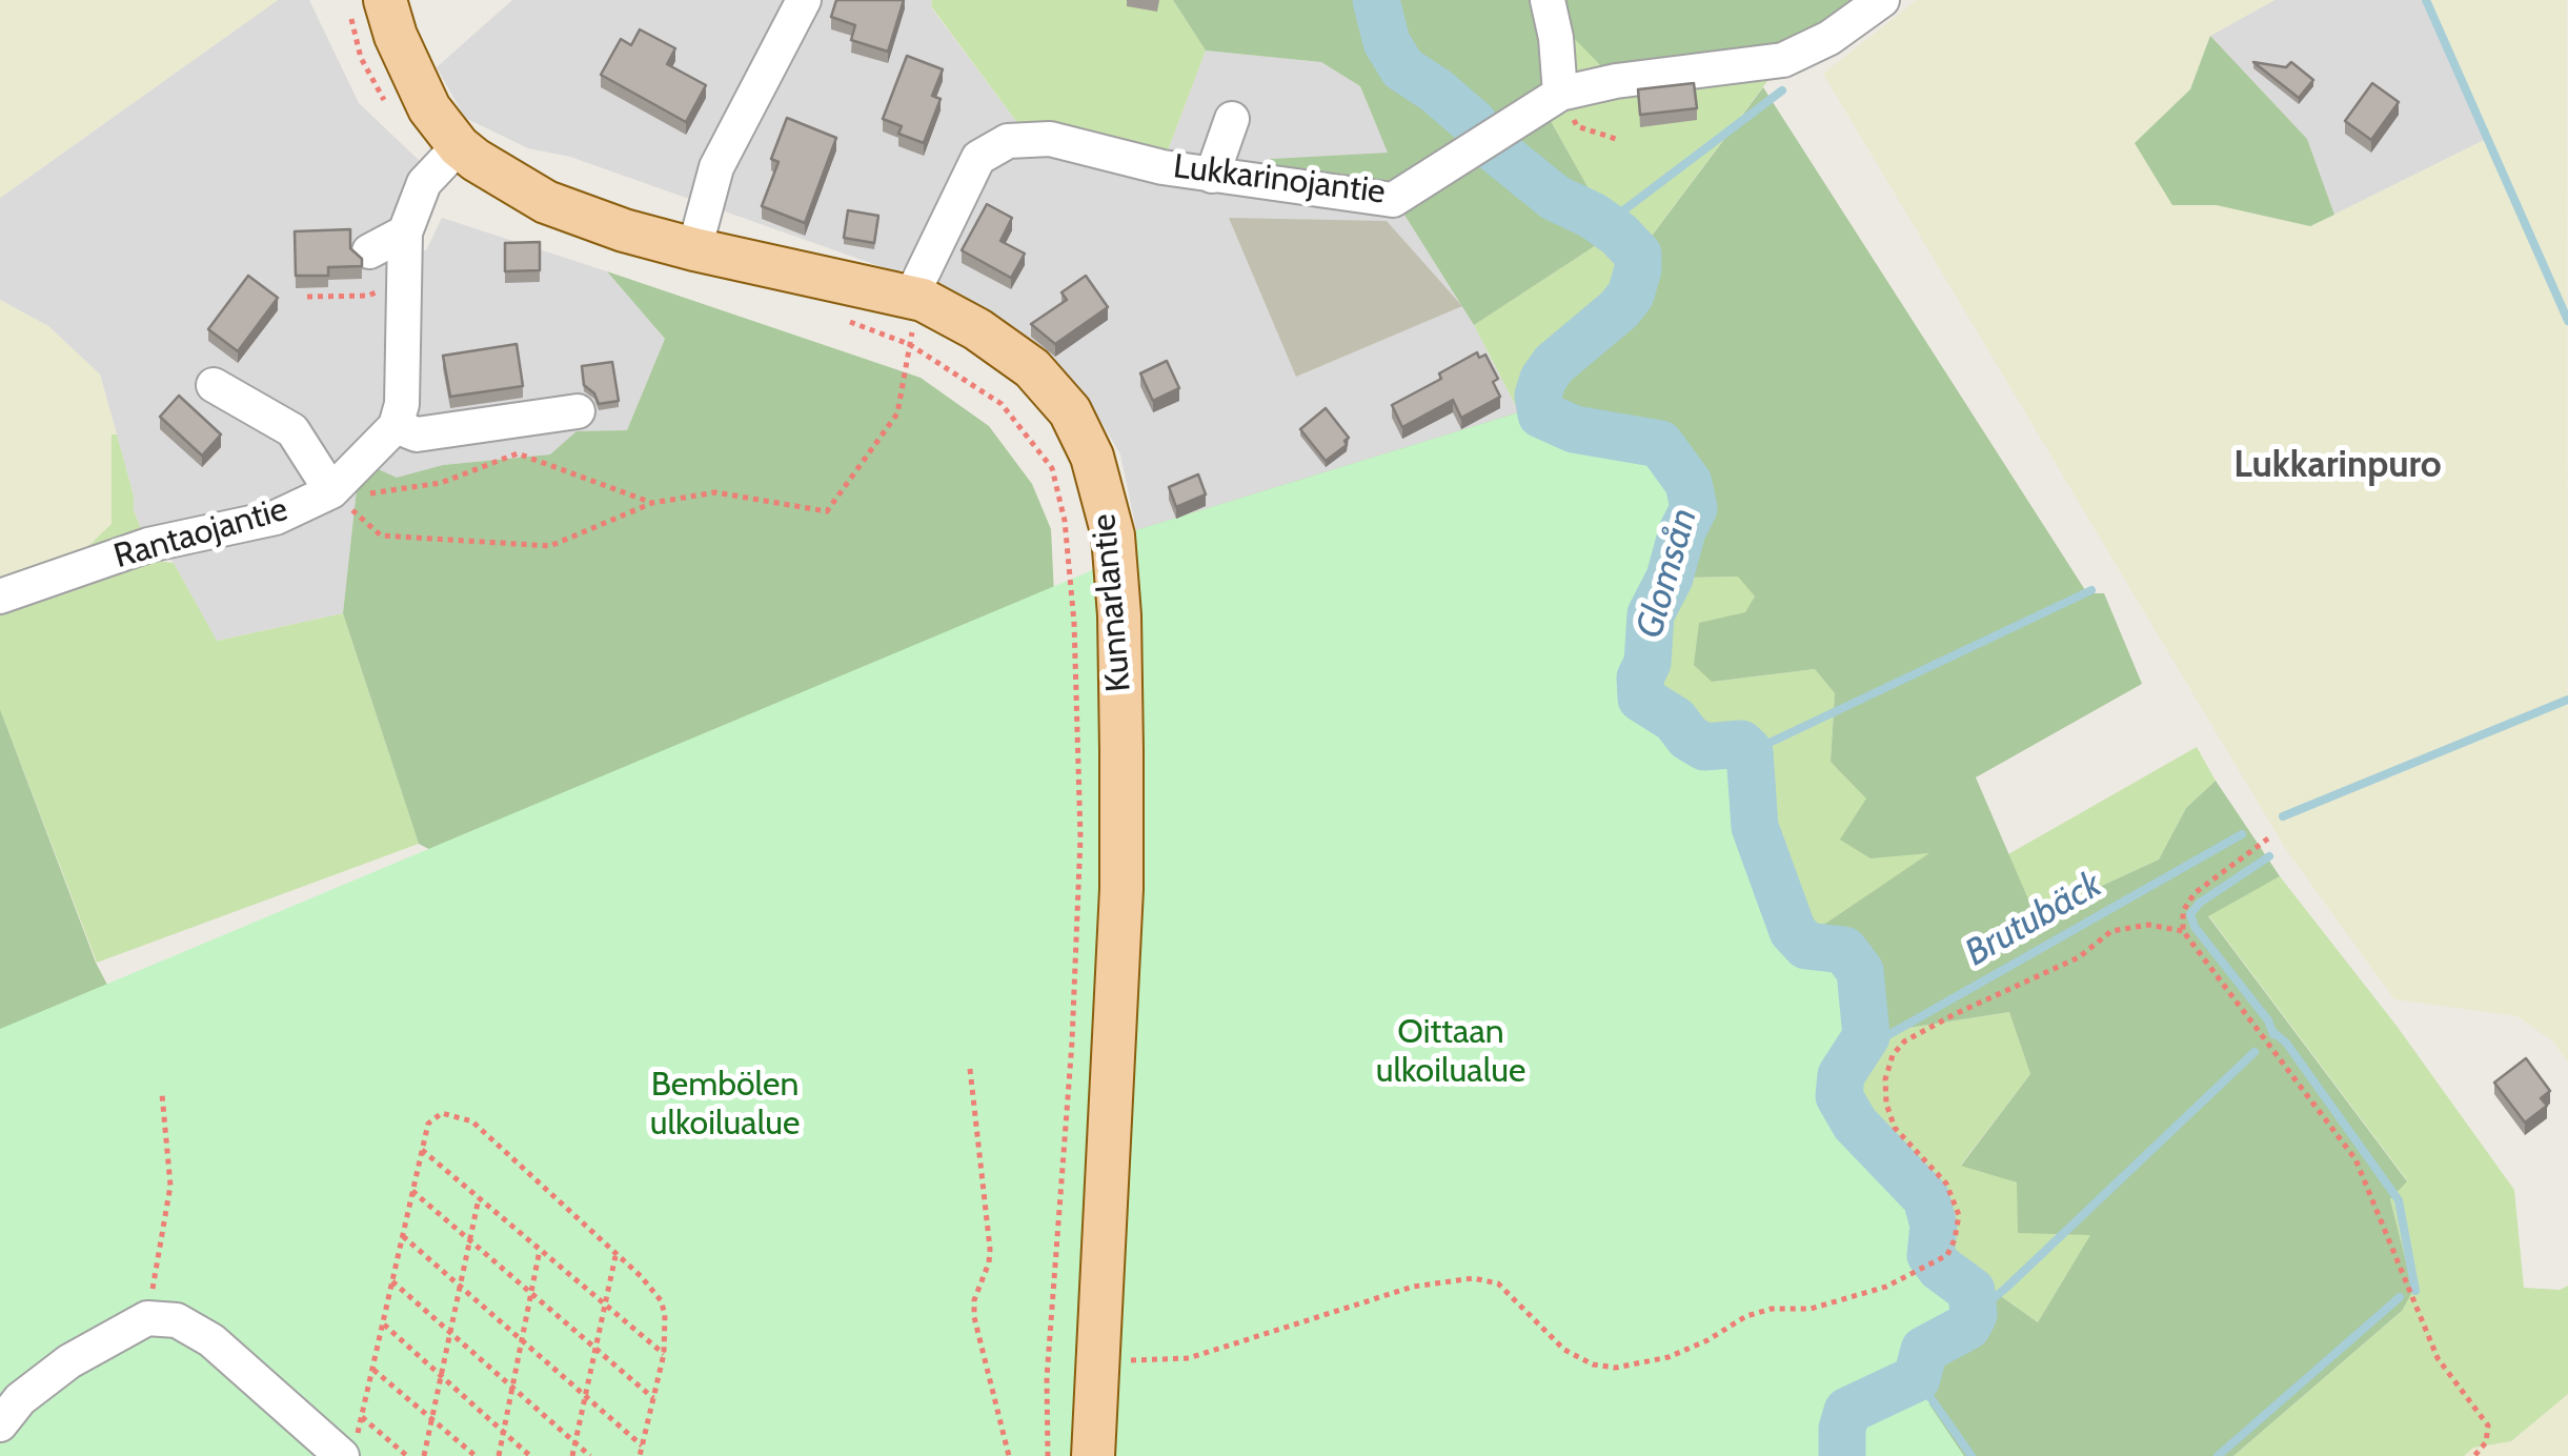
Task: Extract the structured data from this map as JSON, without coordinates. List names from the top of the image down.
{
  "streets": {
    "main road": ["Kunnarlantie"],
    "street": ["Lukkarinojantie", "Rantaojantie"]
  },
  "crossings": [
    ["Lukkarinojantie", "Kunnarlantie"]
  ],
  "districts": ["Lukkarinpuro"],
  "water": ["Glomsån", "Brutubäck"],
  "parks": ["Oittaan ulkoilualue", "Bembölen ulkoilualue"]
}
